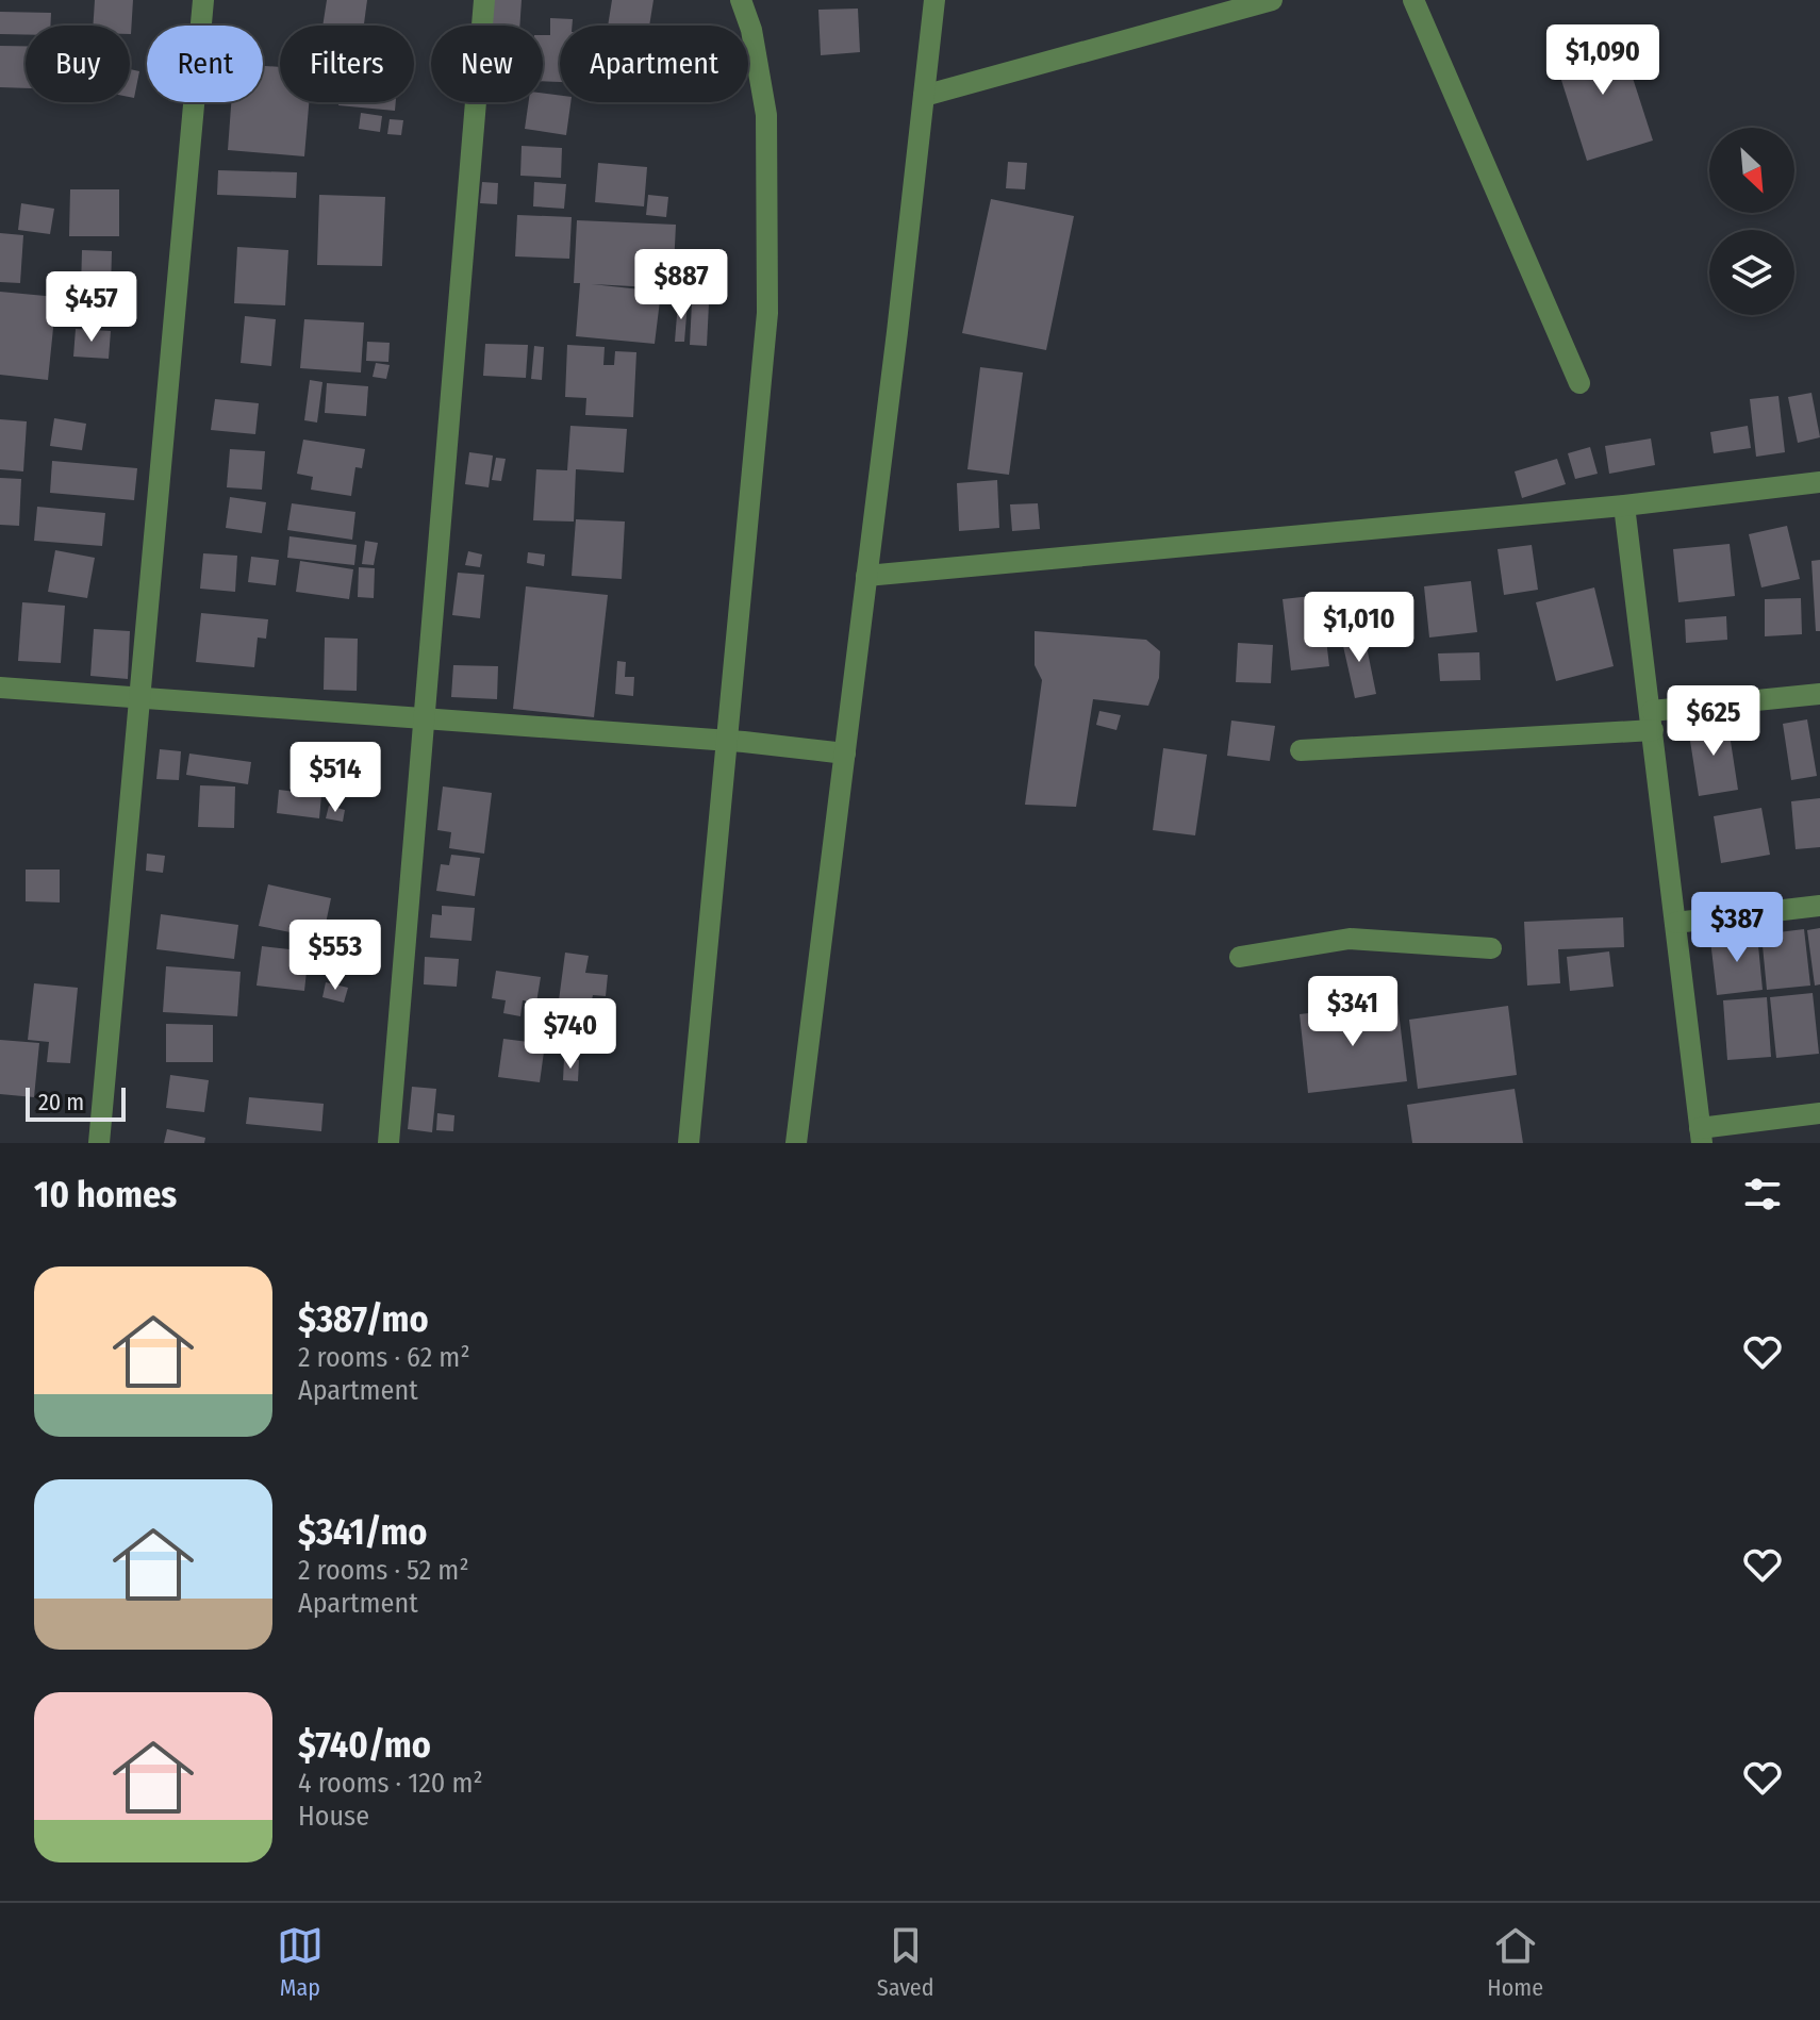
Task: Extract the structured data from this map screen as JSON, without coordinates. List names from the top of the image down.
{
  "scale_bar": "20 m",
  "north": "bottom right",
  "page": {
    "price": [
      "$1,090",
      "$887",
      "$457",
      "$1,010",
      "$625",
      "$514",
      "$387",
      "$553",
      "$341",
      "$740"
    ],
    "chip": [
      "Buy",
      "Rent",
      "Filters",
      "New",
      "Apartment"
    ],
    "scale": "20 m",
    "heading": "10 homes",
    "list": [
      {
        "name": "$387/mo",
        "note": "2 rooms · 62 m² · Apartment"
      },
      {
        "name": "$341/mo",
        "note": "2 rooms · 52 m² · Apartment"
      },
      {
        "name": "$740/mo",
        "note": "4 rooms · 120 m² · House"
      }
    ],
    "tabs": ["Map", "Saved", "Home"]
  }
}
